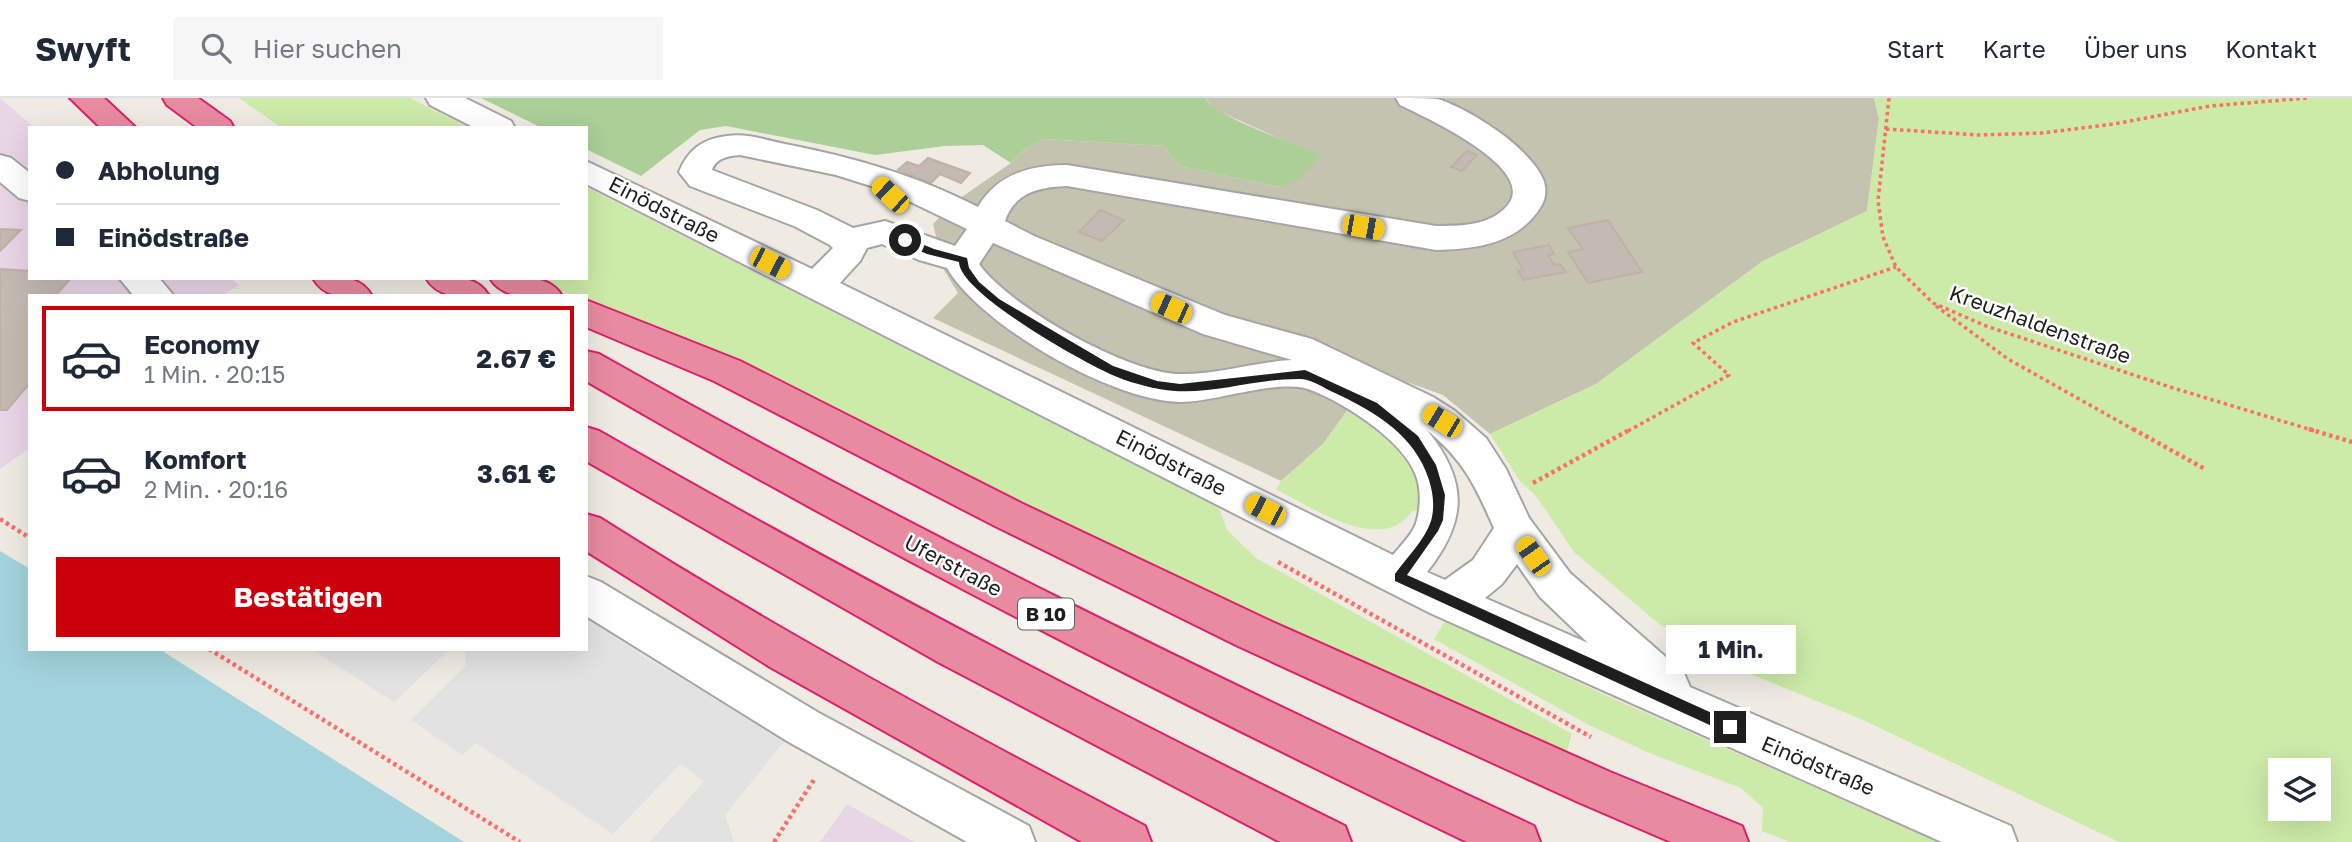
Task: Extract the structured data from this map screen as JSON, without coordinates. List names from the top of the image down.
{
  "streets": {
    "highway": ["Uferstraße", "B 10"],
    "street": ["Einödstraße"],
    "path": ["Kreuzhaldenstraße"]
  },
  "page": {
    "header": "Swyft",
    "search": "Hier suchen",
    "nav": [
      "Start",
      "Karte",
      "Über uns",
      "Kontakt"
    ],
    "banner": ["Abholung", "Einödstraße"],
    "list": [
      {
        "name": "Economy",
        "note": "1 Min. · 20:15",
        "value": "2.67 €"
      },
      {
        "name": "Komfort",
        "note": "2 Min. · 20:16",
        "value": "3.61 €"
      }
    ],
    "buttons": "Bestätigen",
    "bubble": "1 Min."
  }
}
